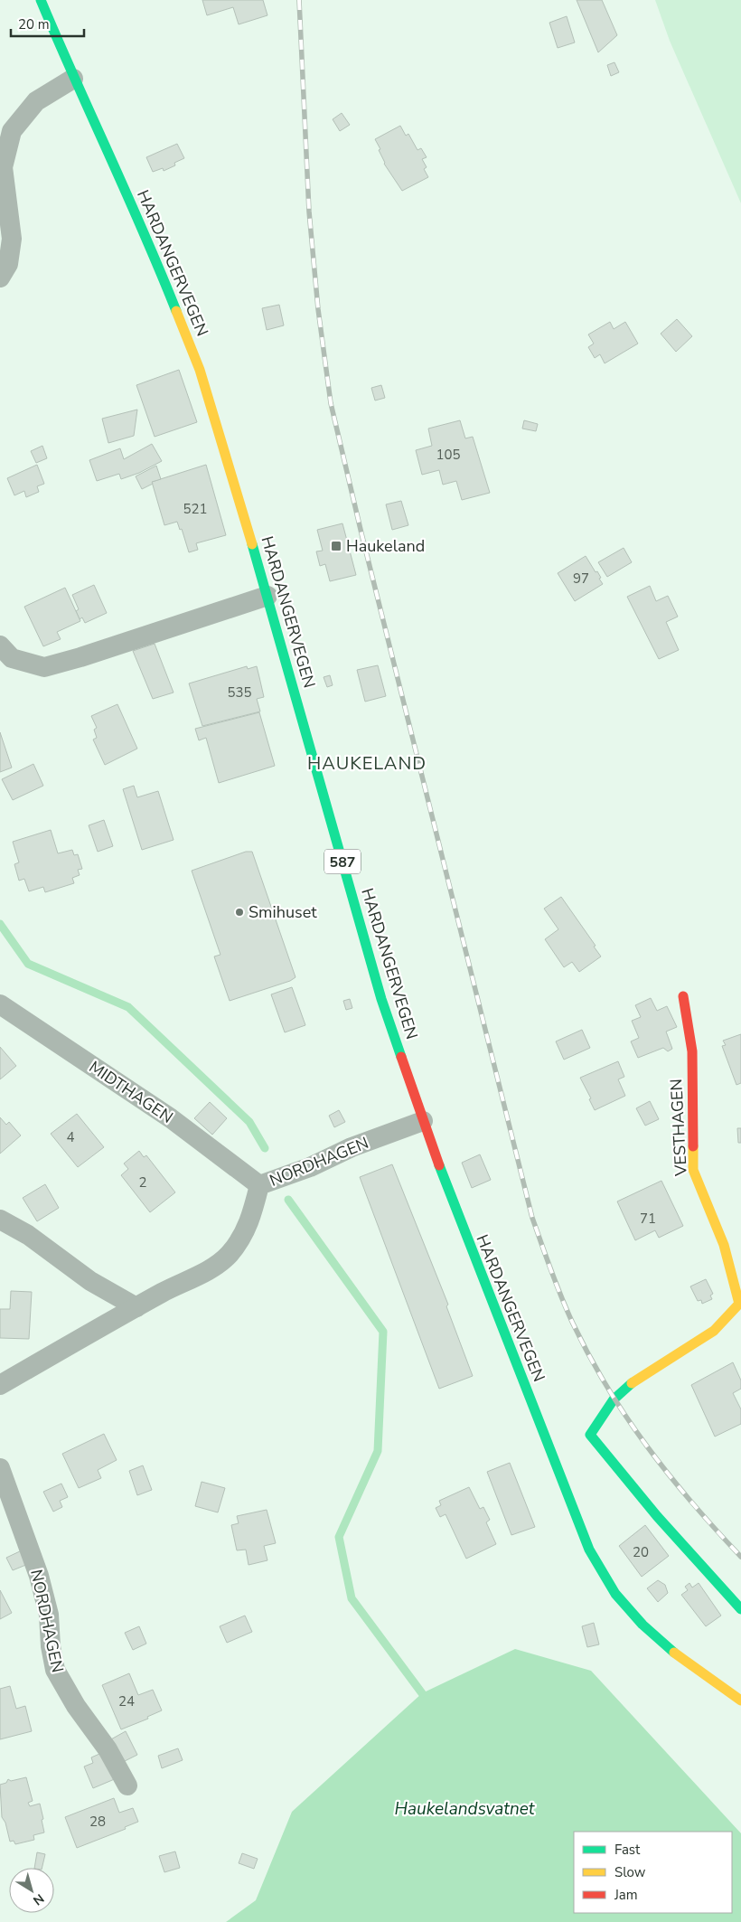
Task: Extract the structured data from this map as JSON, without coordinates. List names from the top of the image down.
{
  "streets": {
    "main road": ["HARDANGERVEGEN", "587", "VESTHAGEN"],
    "street": ["MIDTHAGEN", "NORDHAGEN"]
  },
  "crossings": [
    ["HARDANGERVEGEN", "NORDHAGEN"],
    ["MIDTHAGEN", "NORDHAGEN"]
  ],
  "districts": ["HAUKELAND"],
  "water": ["Haukelandsvatnet"],
  "places": {
    "transit": ["Haukeland"],
    "other": ["Smihuset"]
  },
  "house_numbers": [
    "105",
    "521",
    "97",
    "535",
    "4",
    "2",
    "71",
    "20",
    "24",
    "28"
  ],
  "legend": ["Fast", "Slow", "Jam"],
  "scale_bar": "20 m",
  "north": "bottom right"
}
